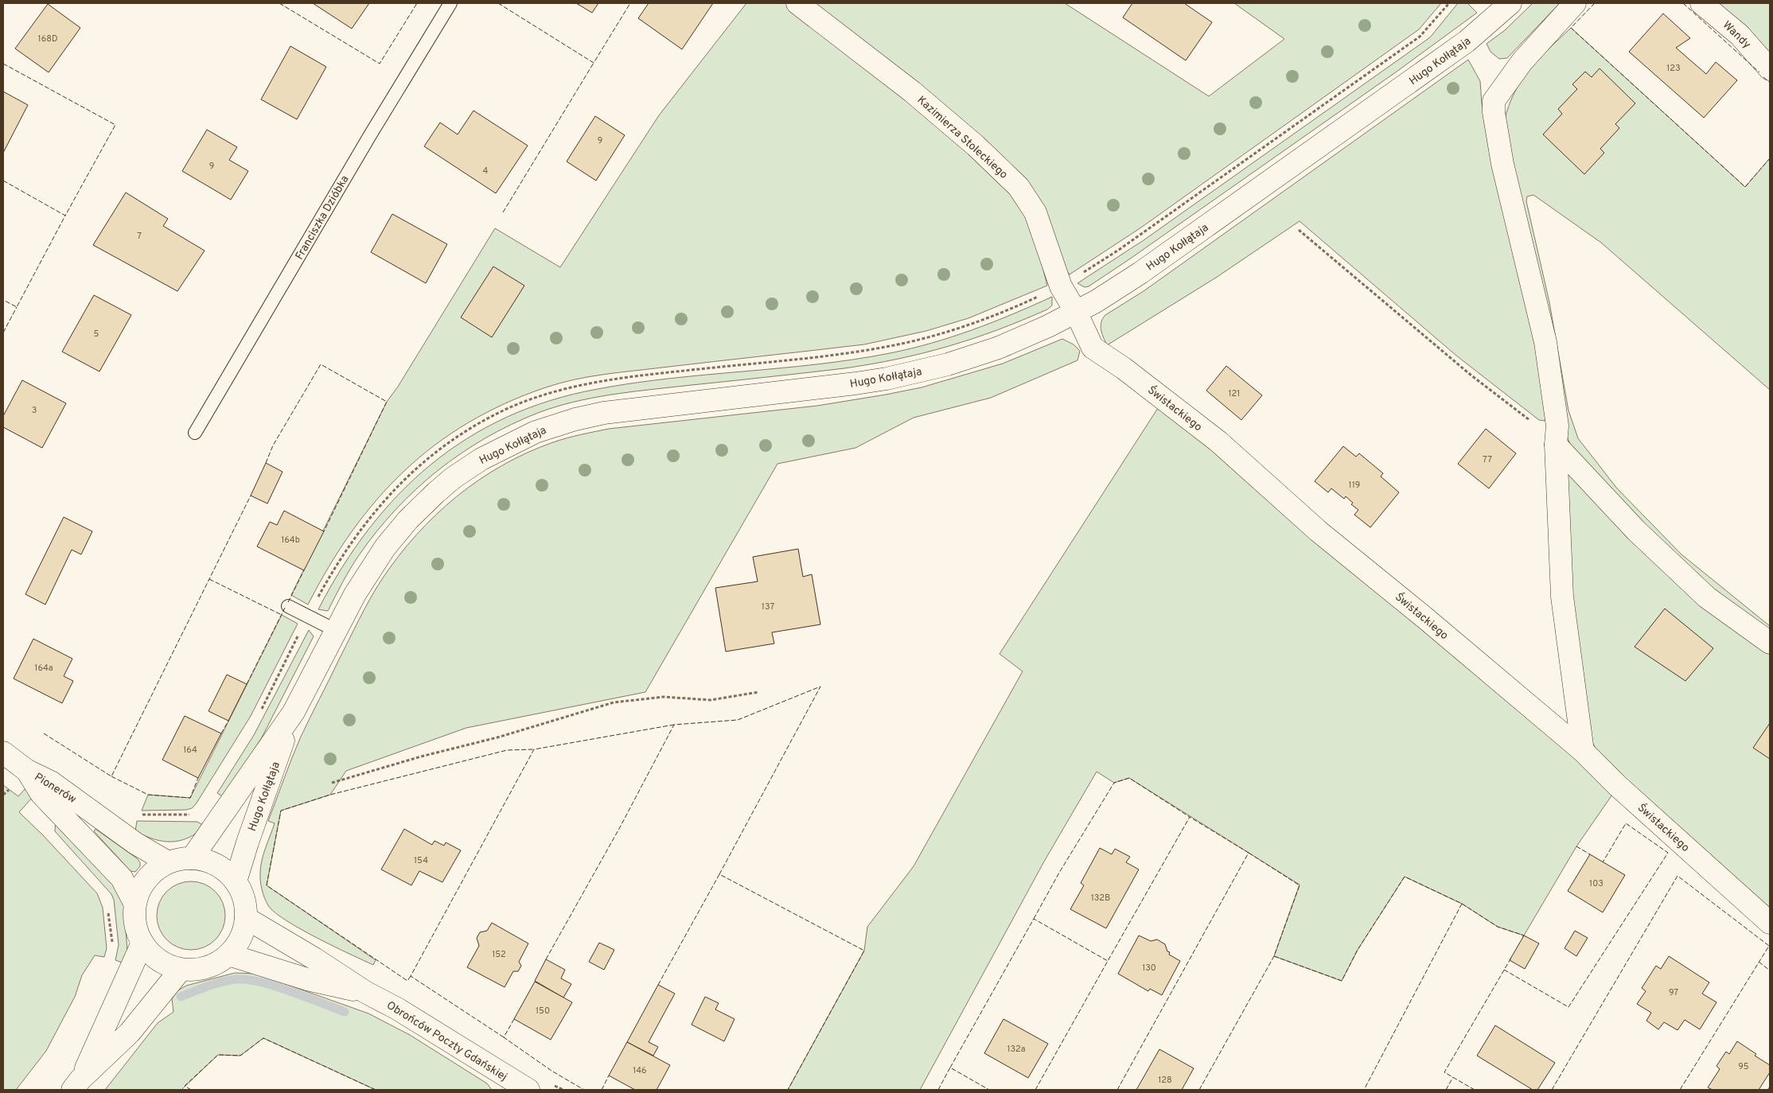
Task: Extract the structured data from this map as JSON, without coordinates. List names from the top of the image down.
{
  "streets": {
    "street": [
      "Wandy",
      "Hugo Kołłątaja",
      "Kazimierza Stoleckiego",
      "Świstackiego",
      "Pionerów",
      "Obrońców Poczty Gdańskiej"
    ],
    "lane": ["Franciszka Dzióbka"]
  },
  "crossings": [
    ["Hugo Kołłątaja", "Kazimierza Stoleckiego"],
    ["Hugo Kołłątaja", "Świstackiego"],
    ["Hugo Kołłątaja", "Pionerów"],
    ["Hugo Kołłątaja", "Obrońców Poczty Gdańskiej"],
    ["Kazimierza Stoleckiego", "Świstackiego"],
    ["Pionerów", "Obrońców Poczty Gdańskiej"]
  ],
  "house_numbers": [
    "168D",
    "123",
    "9",
    "9",
    "4",
    "7",
    "5",
    "121",
    "3",
    "77",
    "119",
    "164b",
    "137",
    "164a",
    "164",
    "154",
    "103",
    "132B",
    "152",
    "130",
    "97",
    "150",
    "132a",
    "95",
    "146",
    "128"
  ]
}
